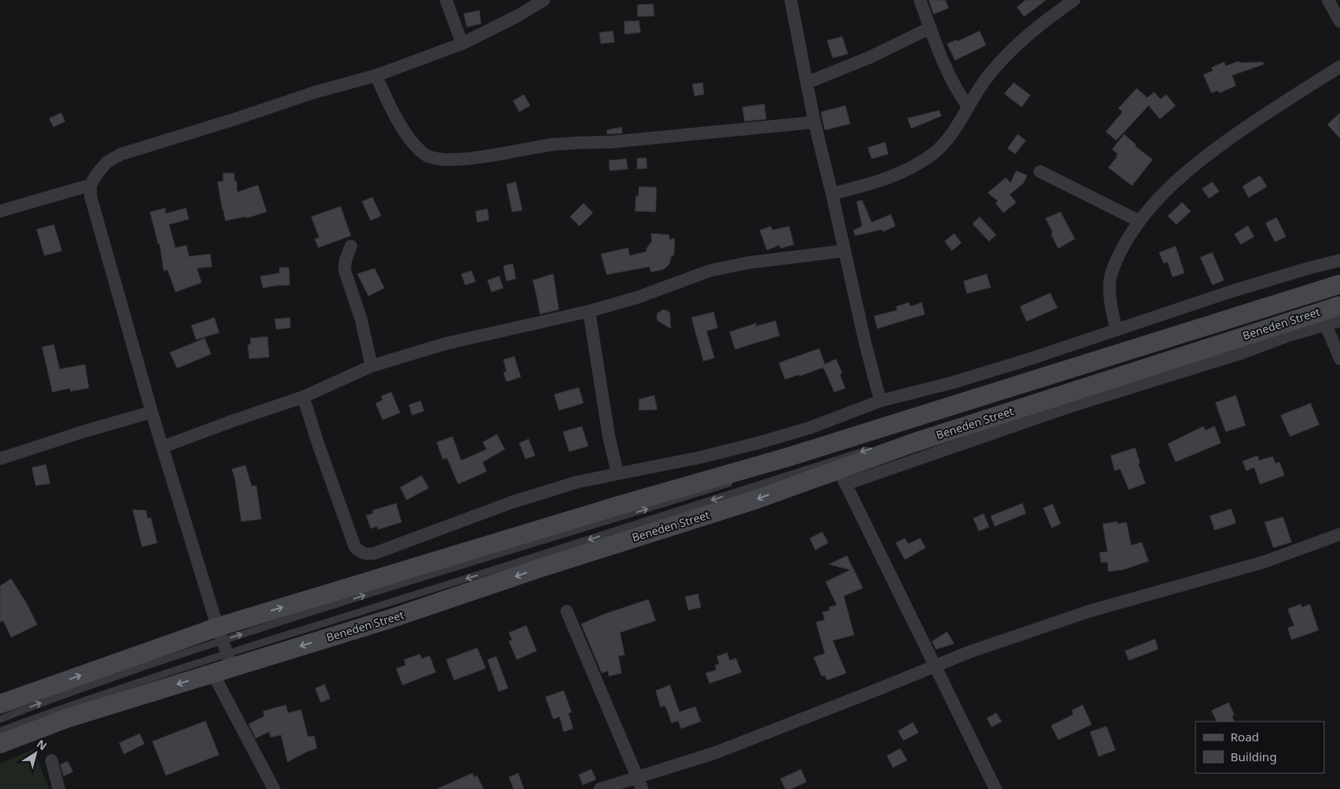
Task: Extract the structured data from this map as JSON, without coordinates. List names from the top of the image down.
{
  "streets": {
    "main road": ["Beneden Street"]
  },
  "legend": ["Road", "Building"],
  "north": "top right"
}
